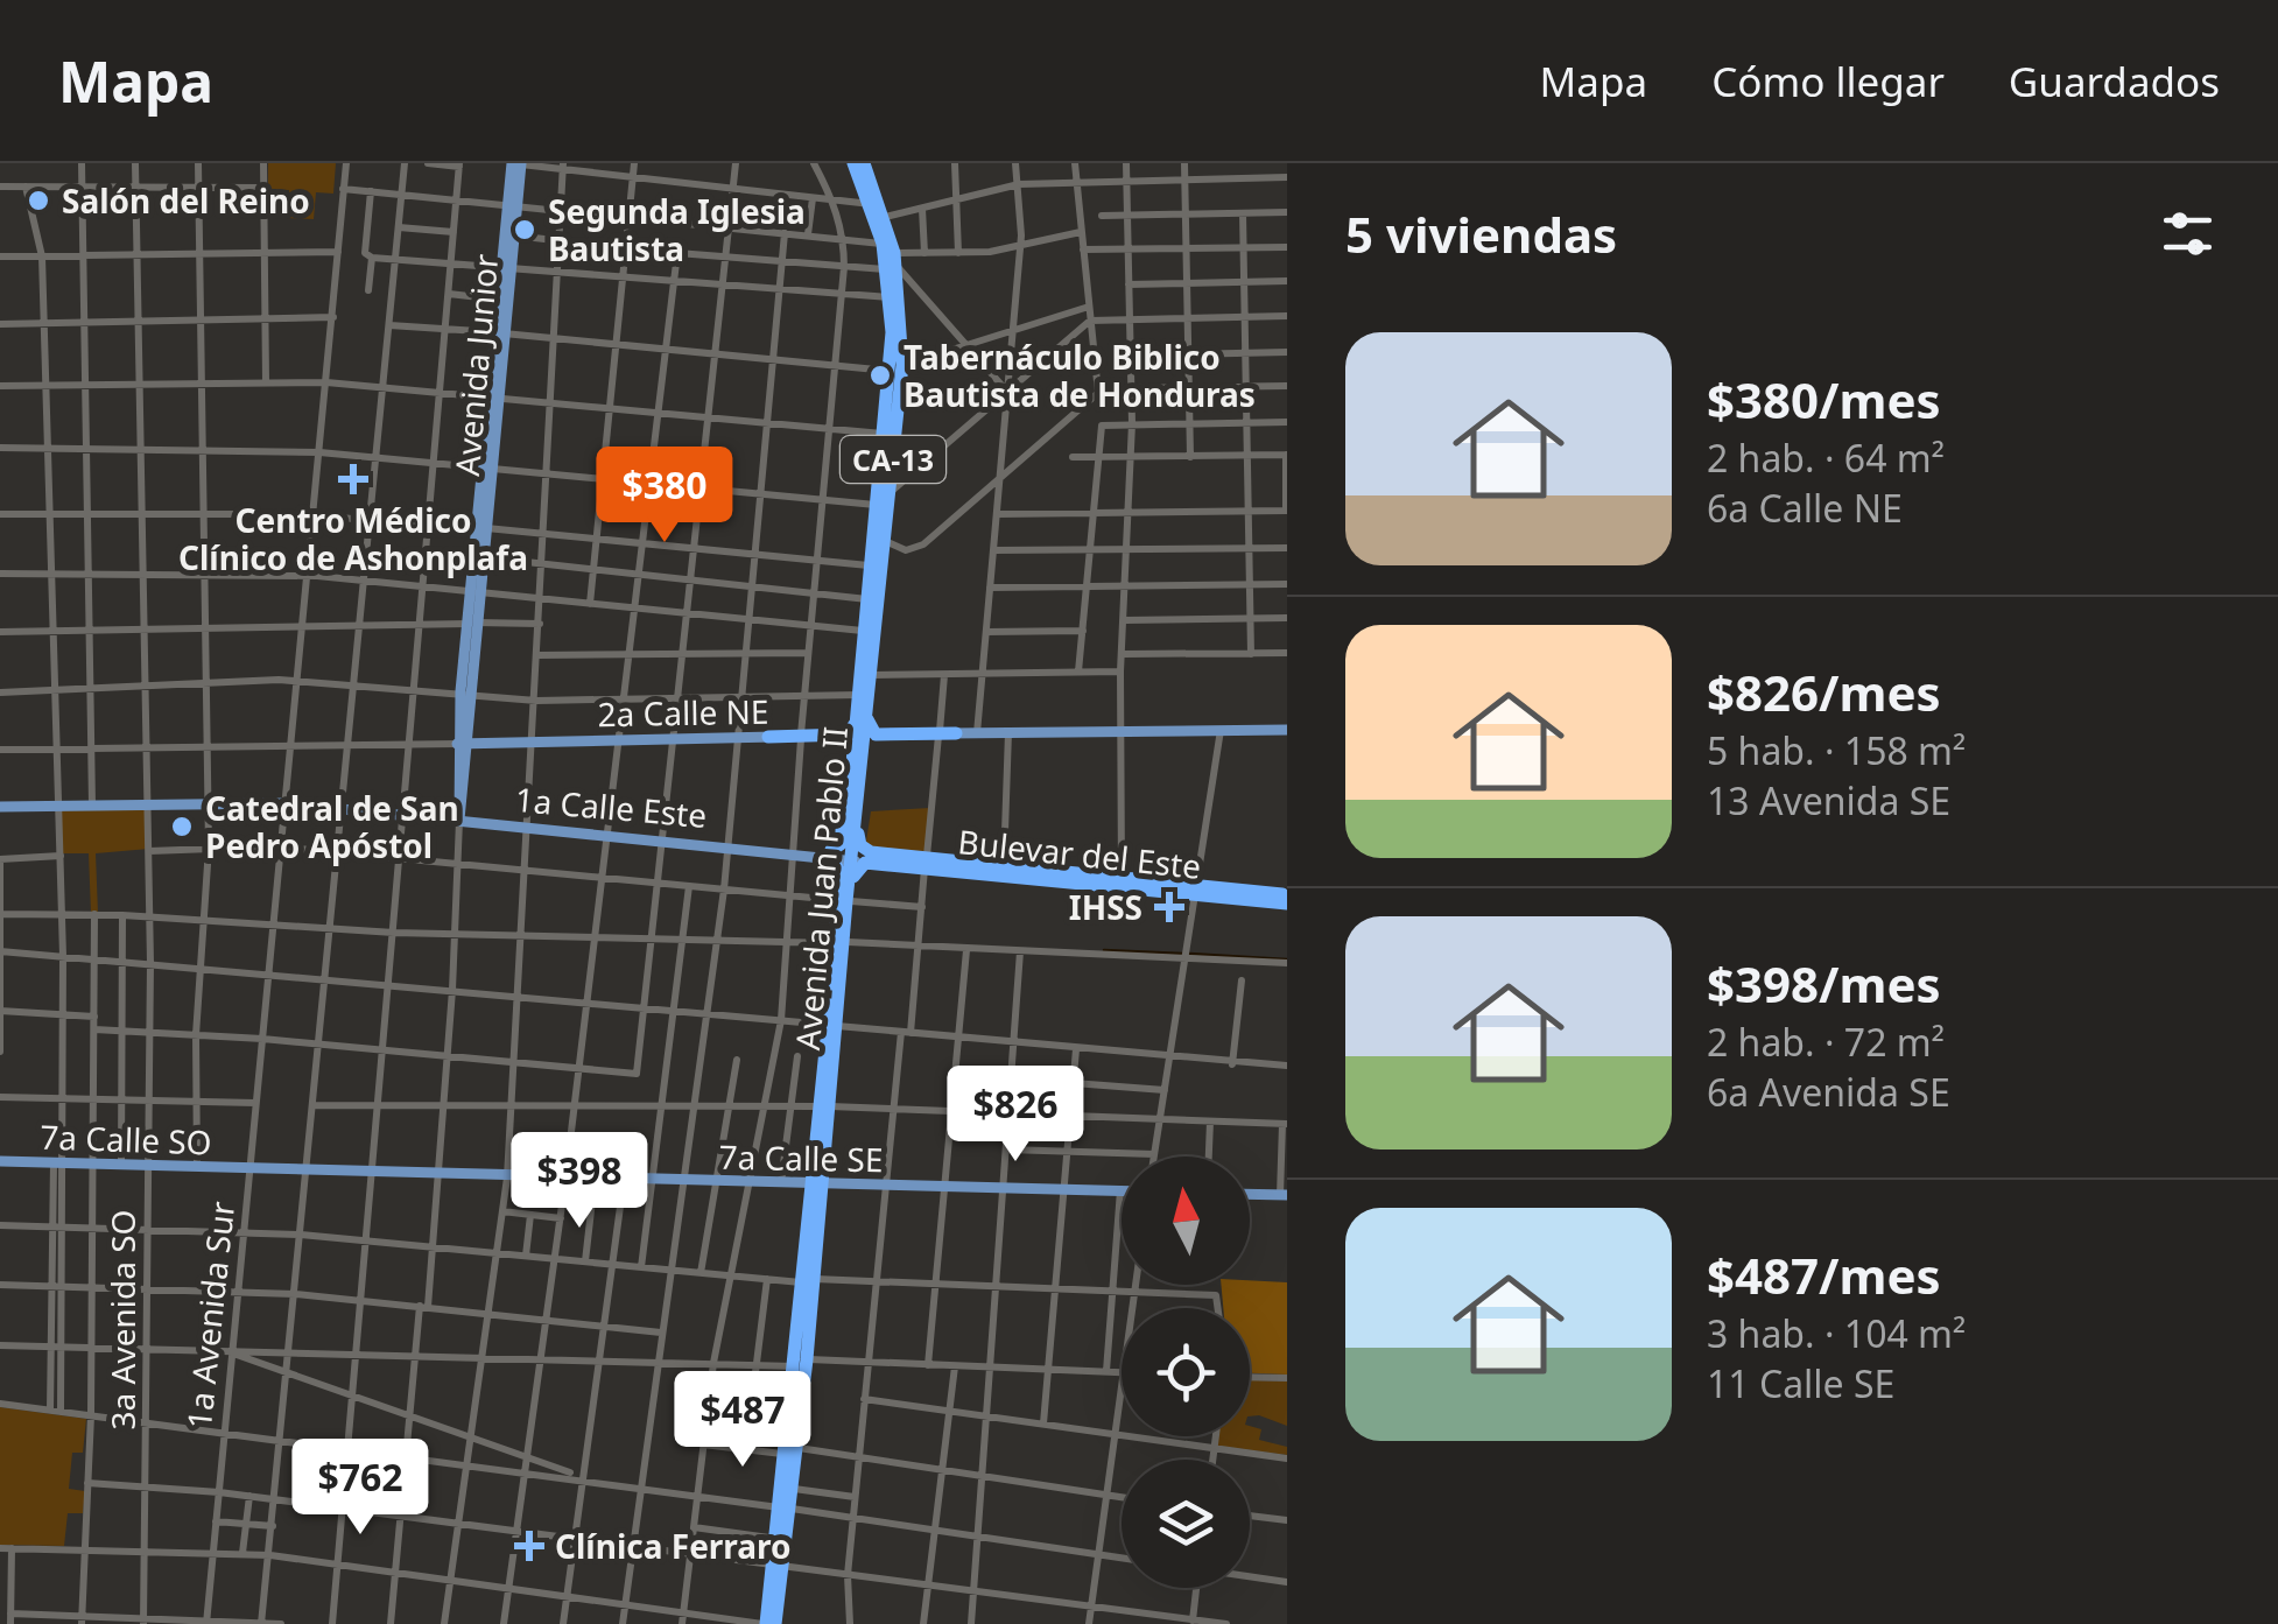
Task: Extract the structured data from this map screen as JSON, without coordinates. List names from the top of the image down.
{
  "streets": {
    "highway": ["CA-13", "Bulevar del Este", "Avenida Juan Pablo II"],
    "main road": [
      "Avenida Junior",
      "2a Calle NE",
      "1a Calle Este",
      "7a Calle SO",
      "7a Calle SE"
    ],
    "street": ["1a Avenida Sur", "3a Avenida SO"]
  },
  "crossings": [
    ["Avenida Junior", "2a Calle NE"],
    ["Avenida Junior", "1a Calle Este"],
    ["2a Calle NE", "1a Avenida Sur"],
    ["2a Calle NE", "3a Avenida SO"],
    ["1a Calle Este", "Bulevar del Este"],
    ["1a Calle Este", "1a Avenida Sur"],
    ["1a Calle Este", "3a Avenida SO"],
    ["Avenida Juan Pablo II", "7a Calle SE"],
    ["7a Calle SO", "7a Calle SE"],
    ["7a Calle SO", "1a Avenida Sur"],
    ["7a Calle SO", "3a Avenida SO"],
    ["7a Calle SE", "1a Avenida Sur"]
  ],
  "places": {
    "other": [
      "Salón del Reino",
      "Segunda Iglesia Bautista",
      "Tabernáculo Biblico Bautista de Honduras",
      "Catedral de San Pedro Apóstol"
    ],
    "health": ["Centro Médico Clínico de Ashonplafa", "IHSS", "Clínica Ferraro"]
  },
  "north": "top",
  "page": {
    "header": "Mapa",
    "nav": ["Mapa", "Cómo llegar", "Guardados"],
    "heading": "5 viviendas",
    "list": [
      {
        "name": "$380/mes",
        "note": "2 hab. · 64 m² · 6a Calle NE"
      },
      {
        "name": "$826/mes",
        "note": "5 hab. · 158 m² · 13 Avenida SE"
      },
      {
        "name": "$398/mes",
        "note": "2 hab. · 72 m² · 6a Avenida SE"
      },
      {
        "name": "$487/mes",
        "note": "3 hab. · 104 m² · 11 Calle SE"
      }
    ],
    "price": [
      "$380",
      "$826",
      "$398",
      "$487",
      "$762"
    ]
  }
}
